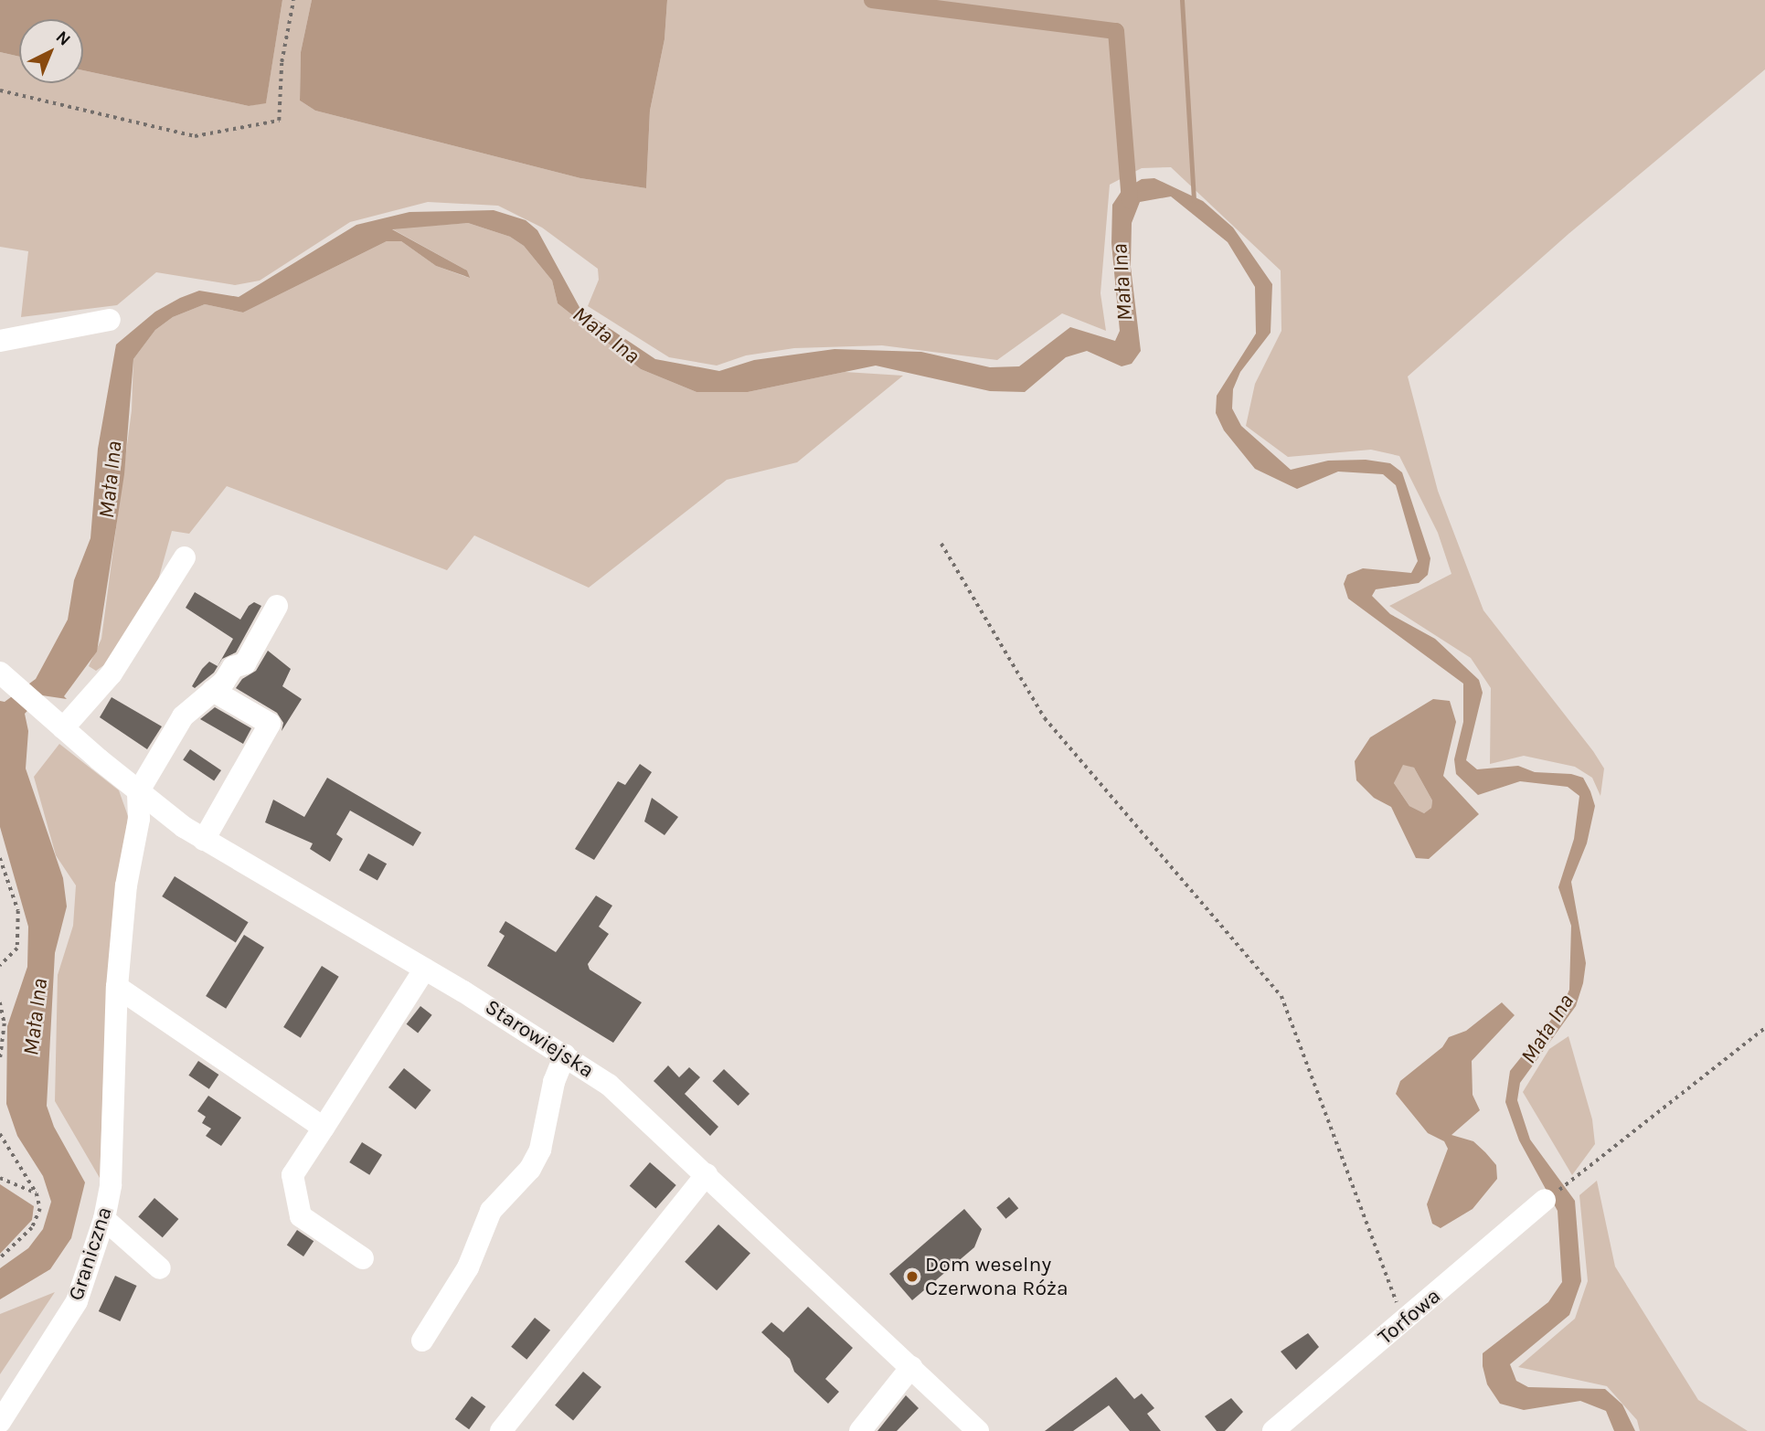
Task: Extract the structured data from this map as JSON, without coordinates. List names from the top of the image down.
{
  "streets": {
    "street": ["Starowiejska", "Graniczna", "Torfowa"]
  },
  "crossings": [
    ["Starowiejska", "Graniczna"]
  ],
  "water": ["Mała Ina"],
  "places": ["Dom weselny Czerwona Róża"],
  "north": "top right"
}
